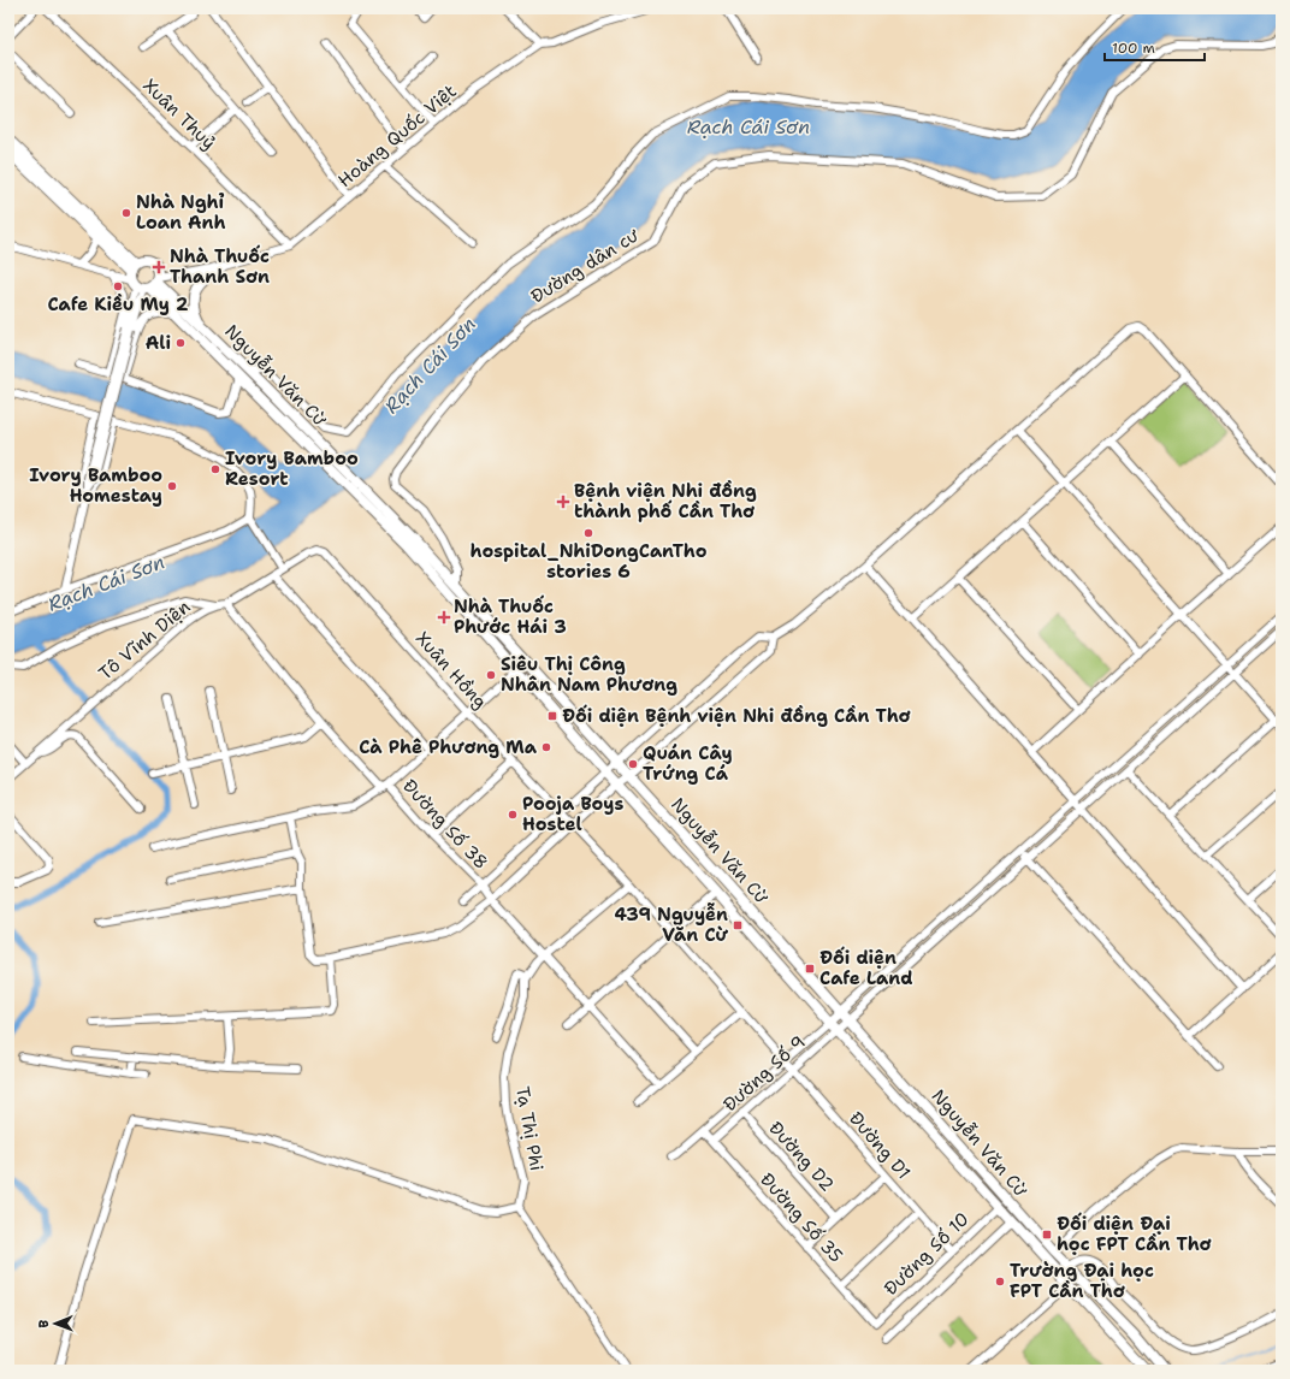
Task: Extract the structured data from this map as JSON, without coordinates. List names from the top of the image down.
{
  "streets": {
    "main road": ["Nguyễn Văn Cừ"],
    "street": [
      "Xuân Thuỷ",
      "Hoàng Quốc Việt",
      "Đường dân cư",
      "Tô Vĩnh Diện",
      "Xuân Hồng",
      "Đường Số 38",
      "Đường Số 9",
      "Tạ Thị Phi",
      "Đường D1",
      "Đường D2",
      "Đường Số 35",
      "Đường Số 10"
    ]
  },
  "crossings": [
    ["Xuân Thuỷ", "Hoàng Quốc Việt"],
    ["Hoàng Quốc Việt", "Nguyễn Văn Cừ"],
    ["Đường dân cư", "Nguyễn Văn Cừ"],
    ["Nguyễn Văn Cừ", "Đường Số 9"],
    ["Nguyễn Văn Cừ", "Đường Số 10"],
    ["Tô Vĩnh Diện", "Xuân Hồng"],
    ["Tô Vĩnh Diện", "Đường Số 38"],
    ["Xuân Hồng", "Đường D1"],
    ["Đường Số 9", "Đường D1"],
    ["Đường Số 9", "Đường D2"],
    ["Đường Số 9", "Đường Số 35"],
    ["Đường D1", "Đường Số 10"],
    ["Đường Số 35", "Đường Số 10"]
  ],
  "water": ["Rạch Cái Sơn"],
  "places": {
    "other": [
      "Nhà Nghỉ Loan Anh",
      "Cafe Kiều My 2",
      "Ali",
      "Ivory Bamboo Resort",
      "Ivory Bamboo Homestay",
      "hospital_NhiDongCanTho stories 6",
      "Siêu Thị Công Nhân Nam Phương",
      "Cà Phê Phương Ma",
      "Quán Cây Trứng Cá",
      "Pooja Boys Hostel",
      "Trường Đại học FPT Cần Thơ"
    ],
    "health": ["Nhà Thuốc Thanh Sơn", "Bệnh viện Nhi đồng thành phố Cần Thơ", "Nhà Thuốc Phước Hái 3"],
    "transit": [
      "Đối diện Bệnh viện Nhi đồng Cần Thơ",
      "439 Nguyễn Văn Cừ",
      "Đối diện Cafe Land",
      "Đối diện Đại học FPT Cần Thơ"
    ]
  },
  "scale_bar": "100 m",
  "north": "left"
}
